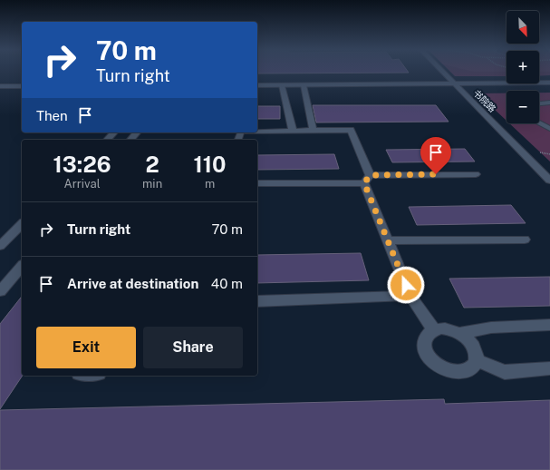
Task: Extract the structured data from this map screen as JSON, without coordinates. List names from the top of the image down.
{
  "streets": {
    "street": ["书院路"]
  },
  "north": "bottom right",
  "page": {
    "map_buttons": ["+", "−"],
    "turn": ["70 m", "Turn right"],
    "then": "Then",
    "eta": [
      "13:26",
      "Arrival",
      "2",
      "min",
      "110",
      "m"
    ],
    "list": [
      {
        "name": "Turn right",
        "value": "70 m"
      },
      {
        "name": "Arrive at destination",
        "value": "40 m"
      }
    ],
    "buttons": ["Exit", "Share"]
  }
}
